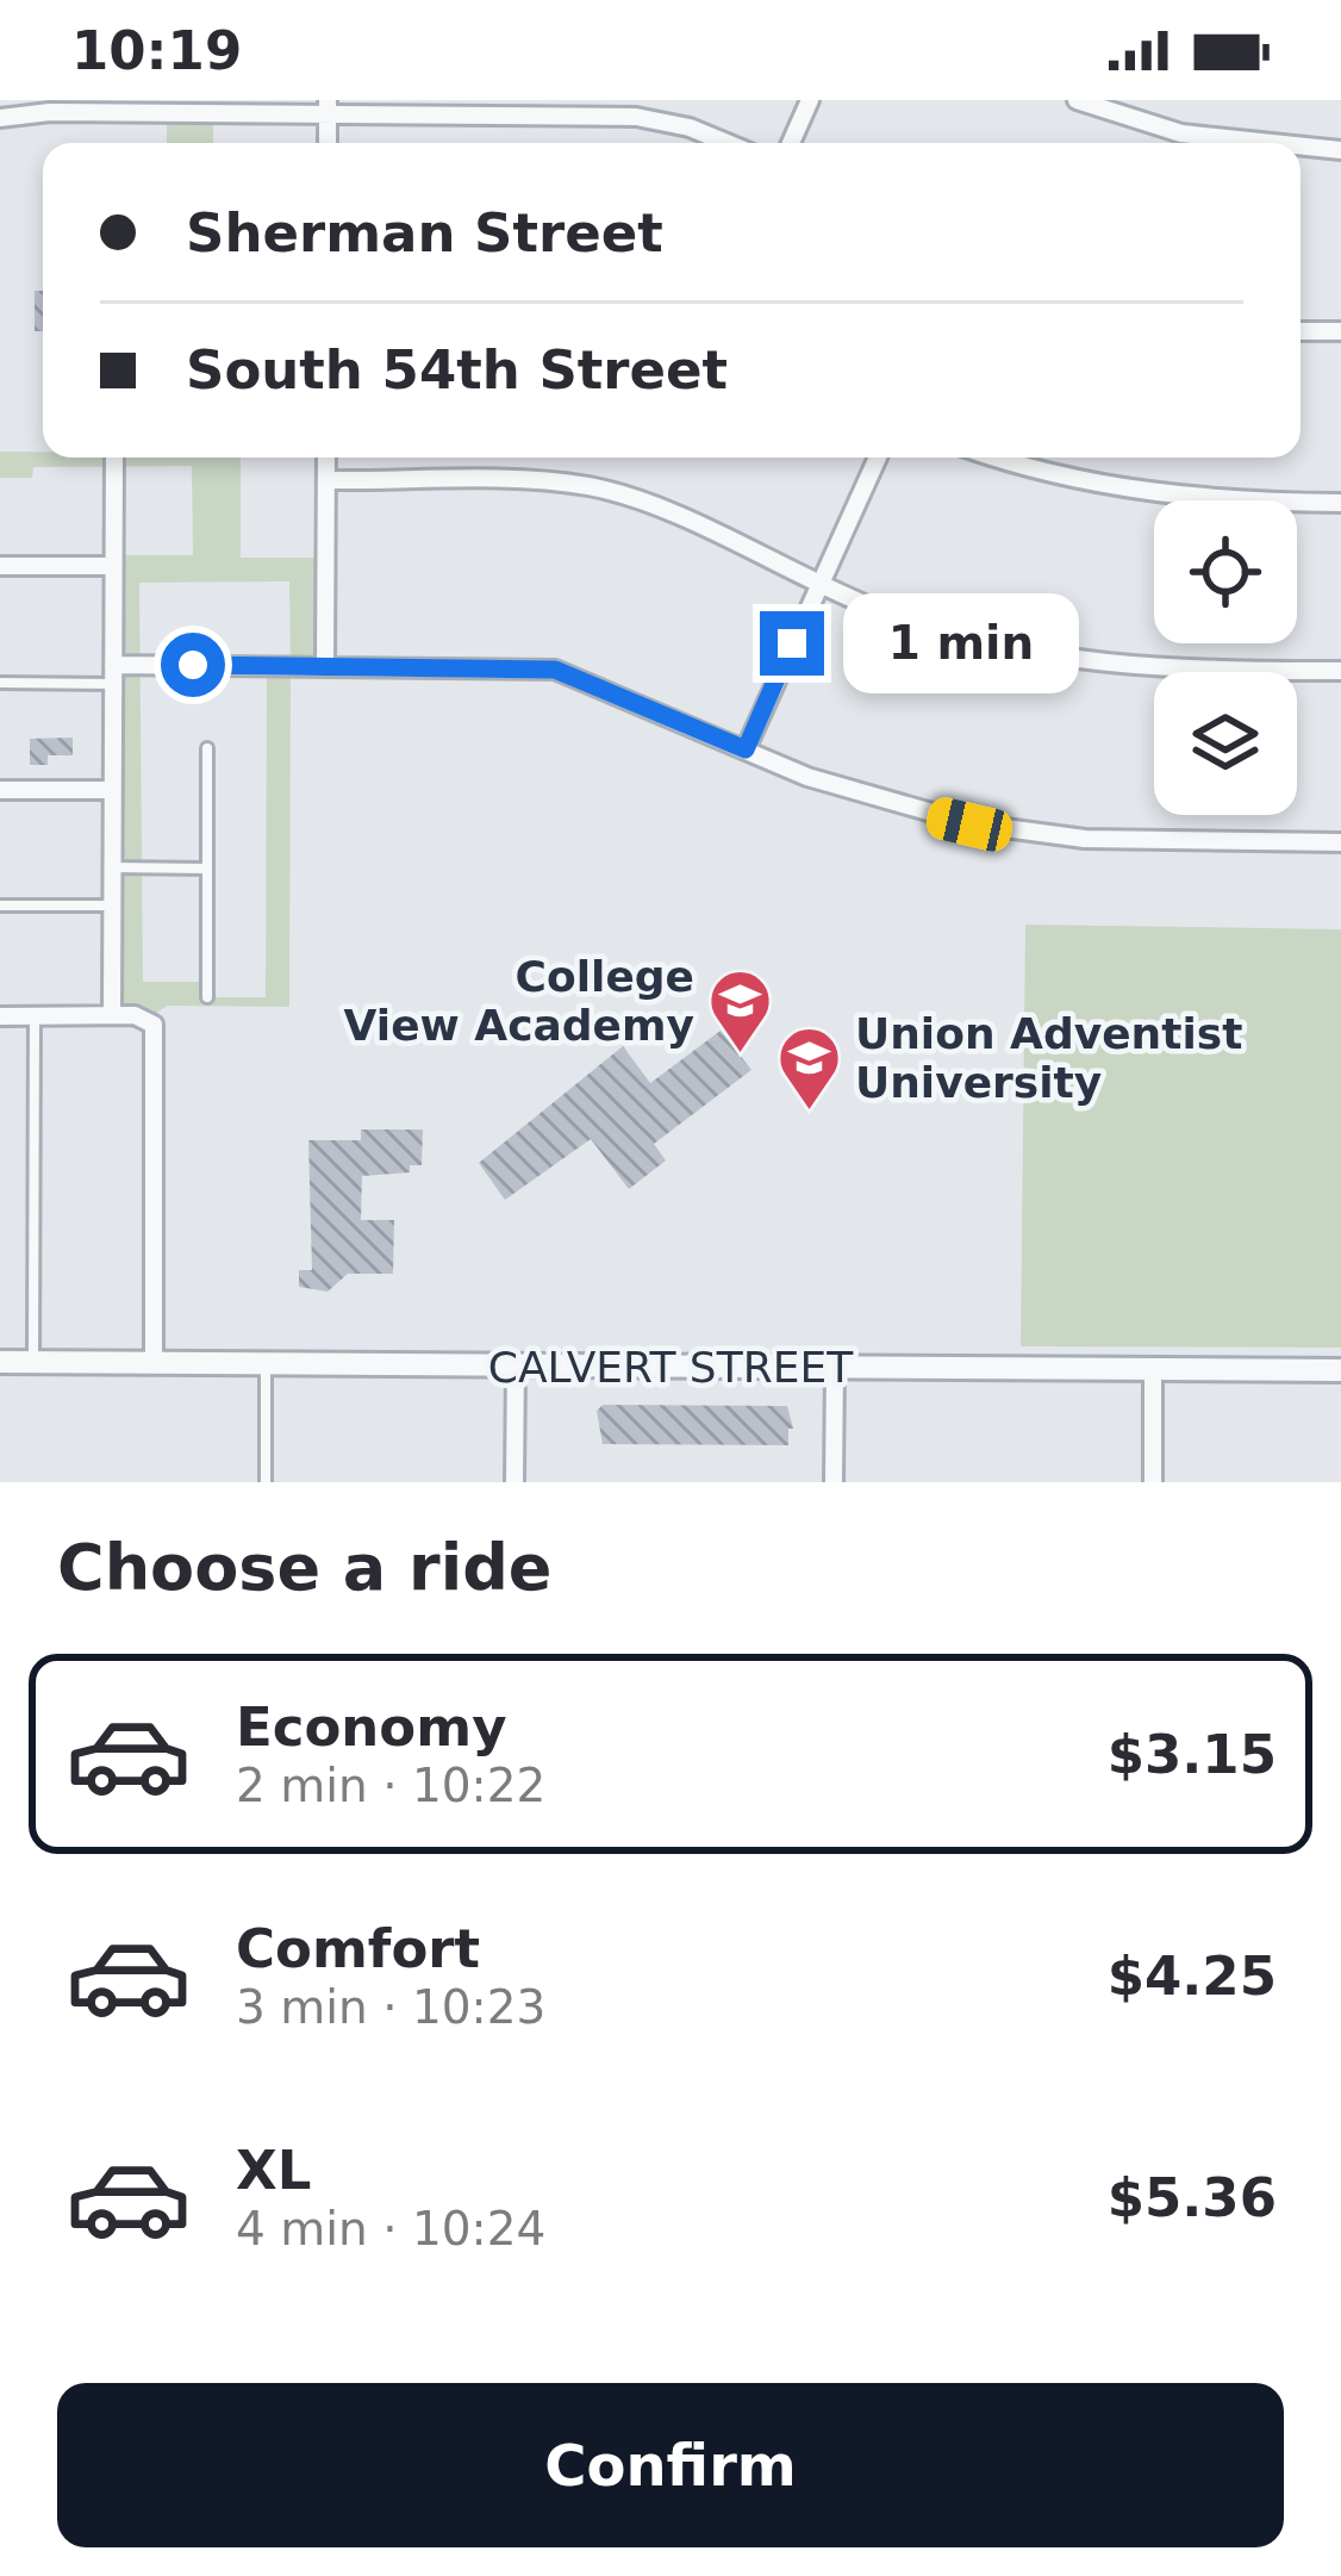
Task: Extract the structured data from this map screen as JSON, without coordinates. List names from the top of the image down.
{
  "streets": {
    "street": ["CALVERT STREET"]
  },
  "places": {
    "school or university": ["College View Academy", "Union Adventist University"]
  },
  "page": {
    "status": "10:19",
    "banner": ["Sherman Street", "South 54th Street"],
    "bubble": "1 min",
    "heading": "Choose a ride",
    "list": [
      {
        "name": "Economy",
        "note": "2 min · 10:22",
        "value": "$3.15"
      },
      {
        "name": "Comfort",
        "note": "3 min · 10:23",
        "value": "$4.25"
      },
      {
        "name": "XL",
        "note": "4 min · 10:24",
        "value": "$5.36"
      }
    ],
    "buttons": "Confirm"
  }
}
